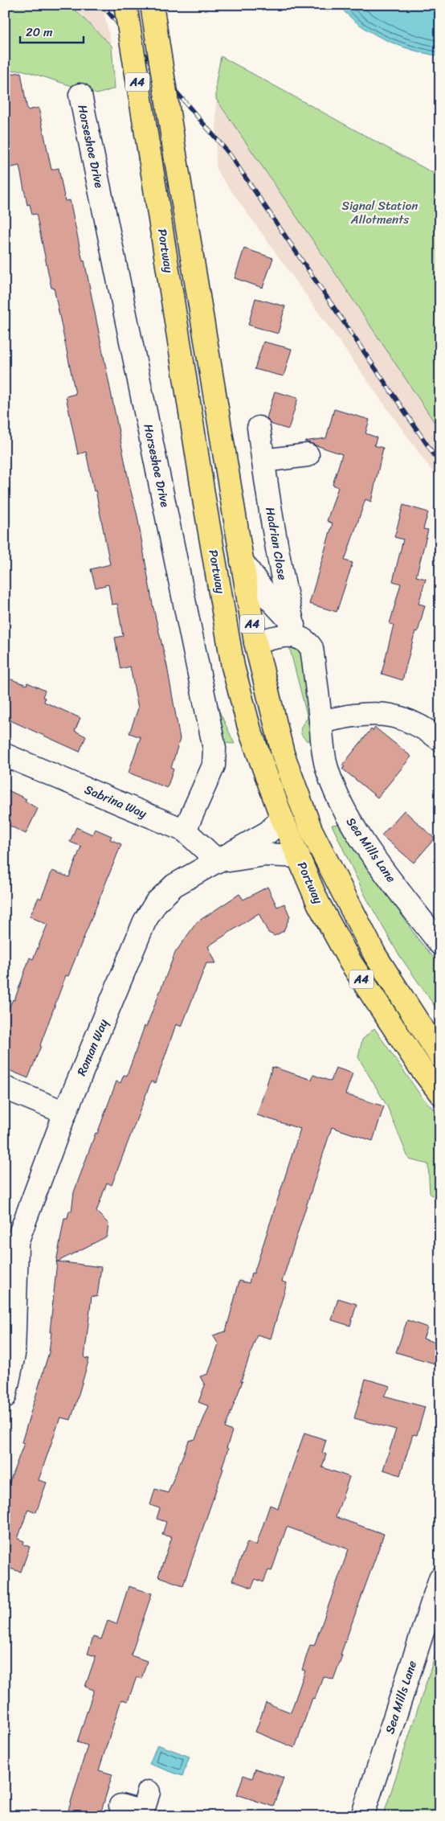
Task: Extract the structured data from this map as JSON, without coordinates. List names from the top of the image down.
{
  "streets": {
    "highway": ["A4", "Portway"],
    "street": [
      "Horseshoe Drive",
      "Hadrian Close",
      "Sabrina Way",
      "Sea Mills Lane",
      "Roman Way"
    ]
  },
  "crossings": [
    ["Horseshoe Drive", "Sabrina Way"],
    ["Portway", "Hadrian Close"],
    ["Portway", "Roman Way"],
    ["Hadrian Close", "Sea Mills Lane"],
    ["Sabrina Way", "Roman Way"]
  ],
  "parks": ["Signal Station Allotments"],
  "scale_bar": "20 m"
}
